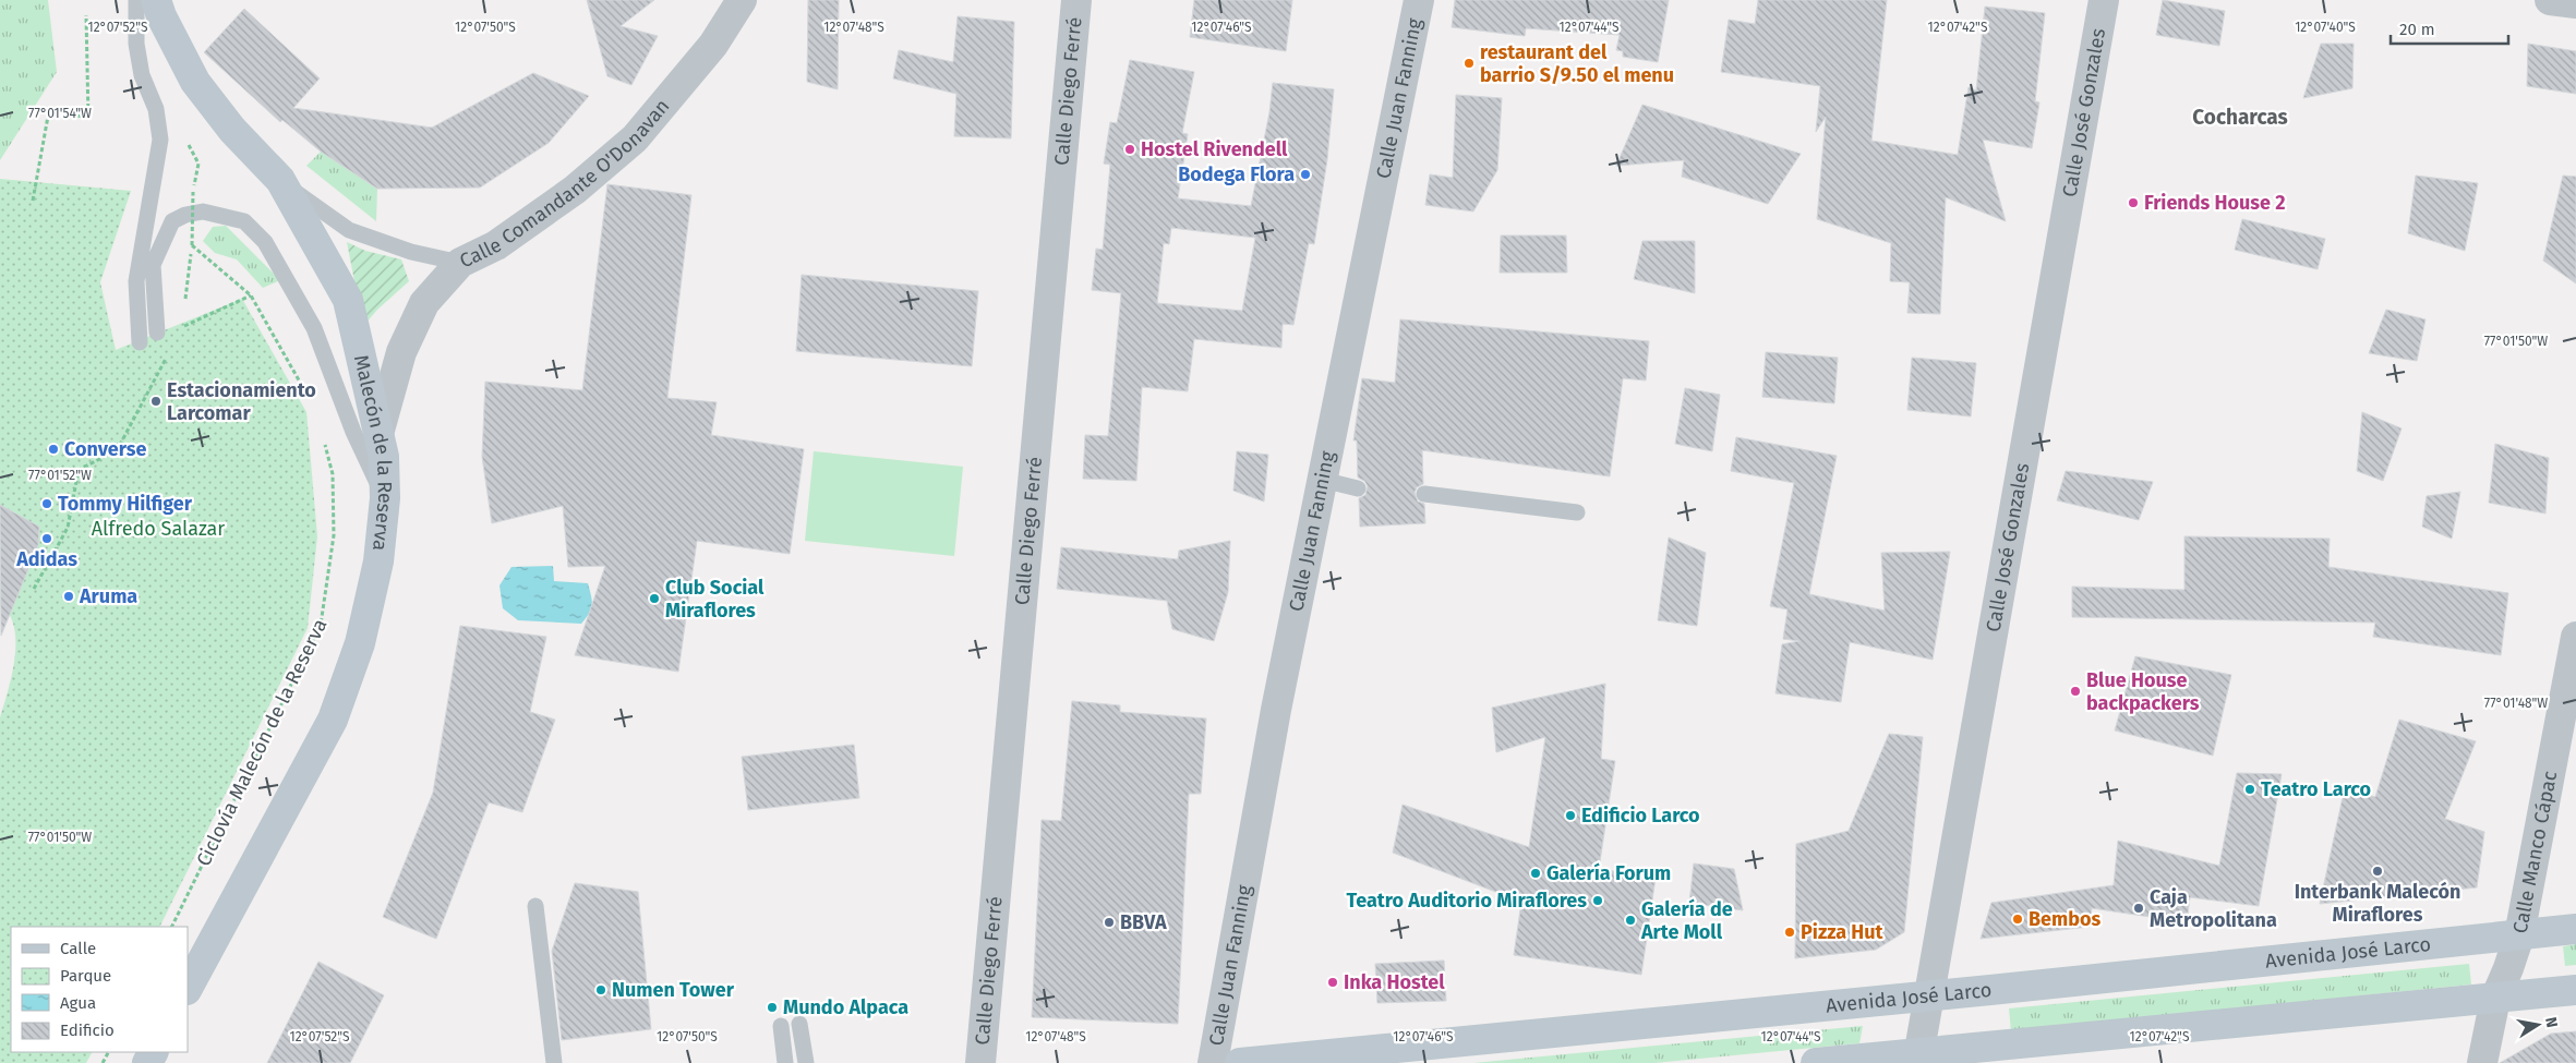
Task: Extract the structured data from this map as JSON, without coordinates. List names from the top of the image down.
{
  "streets": {
    "main road": ["Malecón de la Reserva", "Avenida José Larco"],
    "street": [
      "Calle Diego Ferré",
      "Calle Juan Fanning",
      "Calle José Gonzales",
      "Calle Comandante O'Donavan",
      "Calle Manco Cápac"
    ]
  },
  "crossings": [
    ["Calle José Gonzales", "Avenida José Larco"],
    ["Calle Comandante O'Donavan", "Malecón de la Reserva"],
    ["Calle Manco Cápac", "Avenida José Larco"]
  ],
  "districts": ["Cocharcas"],
  "parks": ["Alfredo Salazar"],
  "places": [
    "restaurant del barrio S/9.50 el menu",
    "Hostel Rivendell",
    "Bodega Flora",
    "Friends House 2",
    "Estacionamiento Larcomar",
    "Converse",
    "Tommy Hilfiger",
    "Adidas",
    "Aruma",
    "Club Social Miraflores",
    "Blue House backpackers",
    "Teatro Larco",
    "Edificio Larco",
    "Interbank Malecón Miraflores",
    "Galería Forum",
    "Teatro Auditorio Miraflores",
    "Caja Metropolitana",
    "Bembos",
    "Galería de Arte Moll",
    "BBVA",
    "Pizza Hut",
    "Inka Hostel",
    "Numen Tower",
    "Mundo Alpaca"
  ],
  "legend": [
    "Calle",
    "Parque",
    "Agua",
    "Edificio"
  ],
  "scale_bar": "20 m",
  "north": "right",
  "coordinates": [
    "12°07'52\"S",
    "12°07'50\"S",
    "12°07'48\"S",
    "12°07'46\"S",
    "12°07'44\"S",
    "12°07'42\"S",
    "12°07'40\"S",
    "77°01'54\"W",
    "77°01'50\"W",
    "77°01'52\"W",
    "77°01'48\"W"
  ]
}
